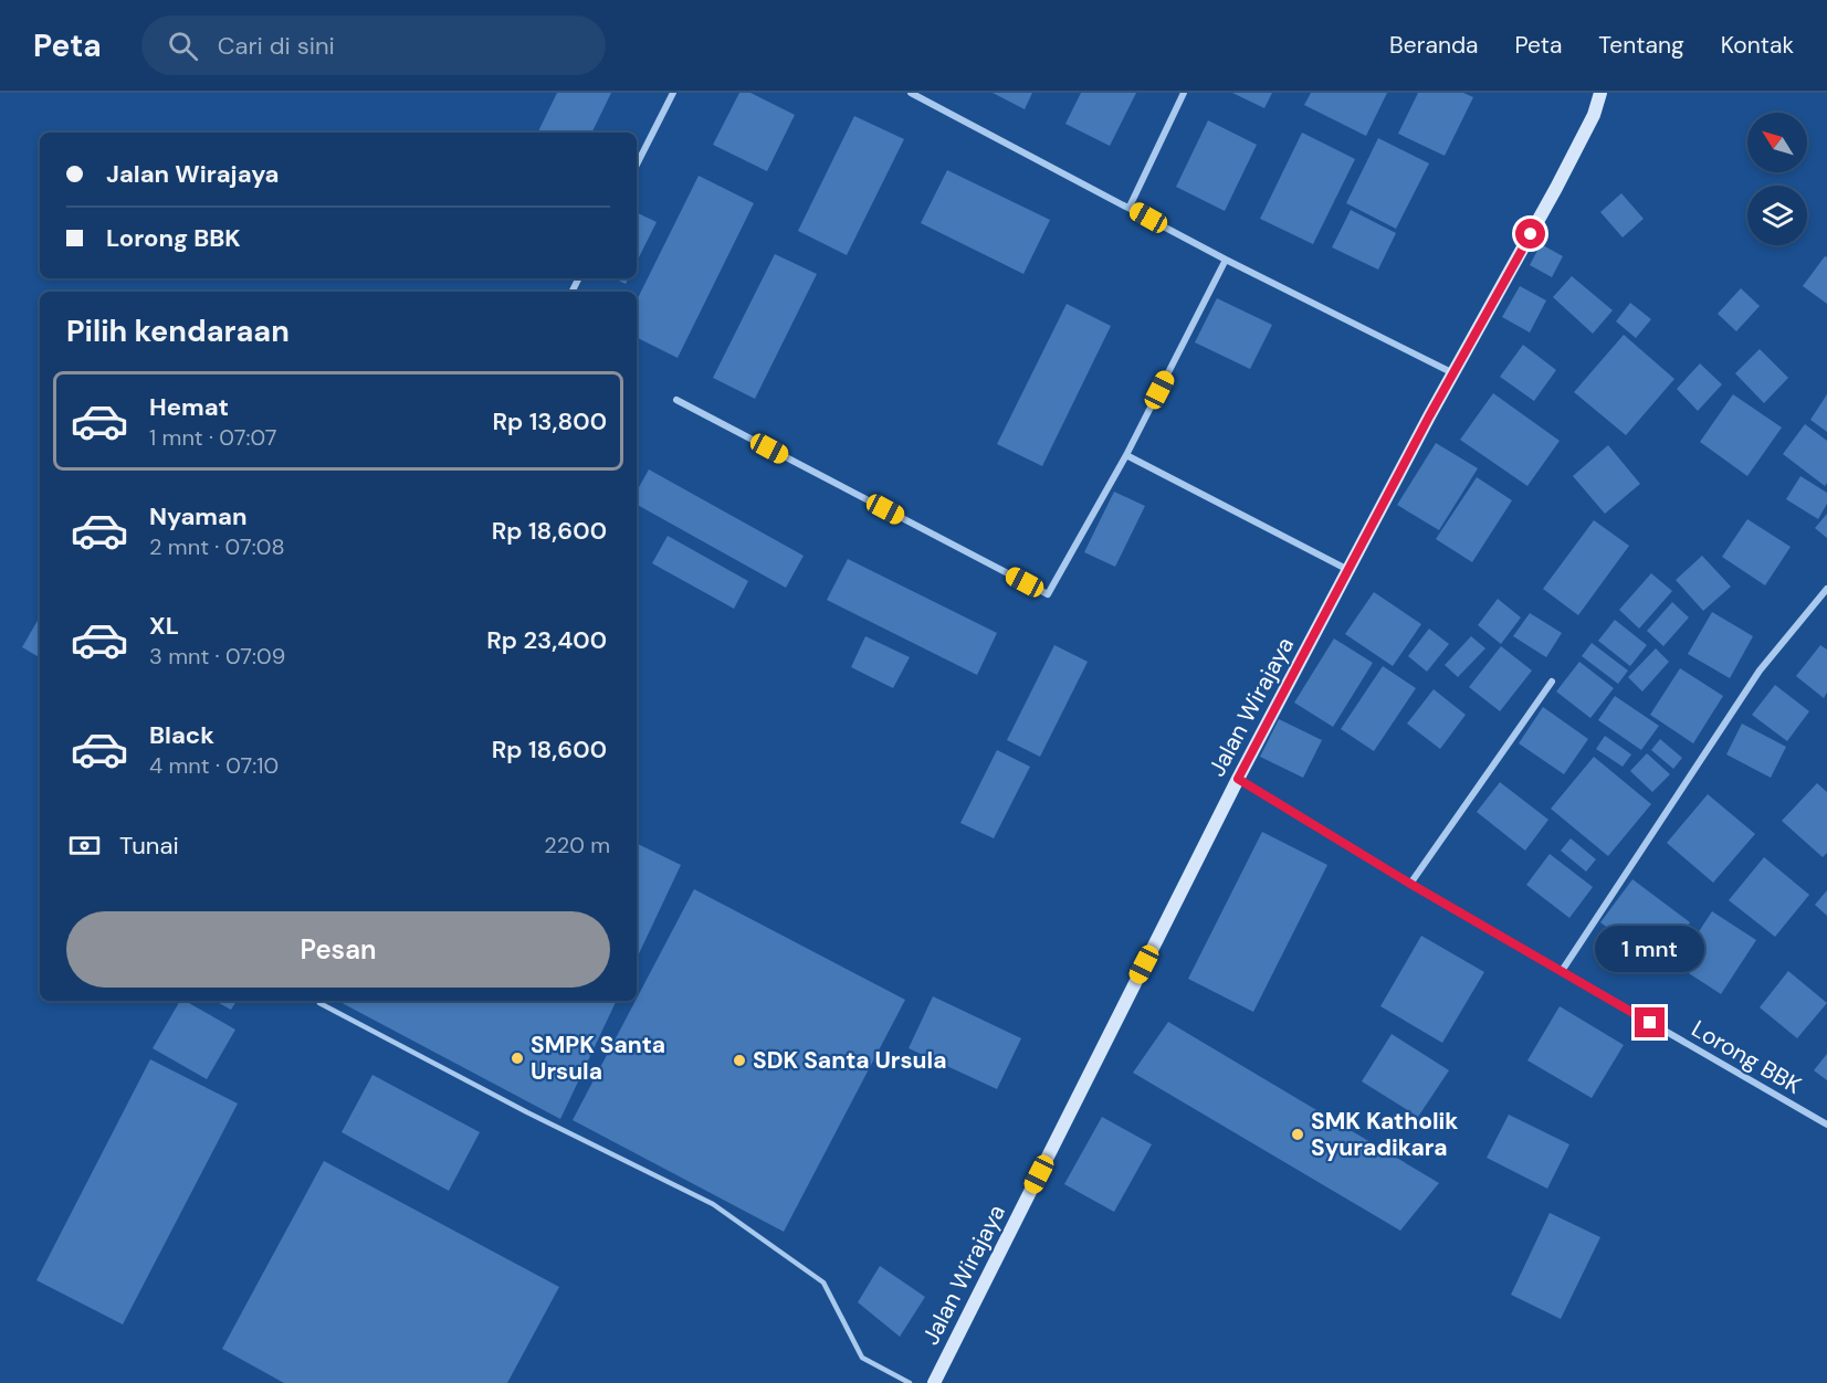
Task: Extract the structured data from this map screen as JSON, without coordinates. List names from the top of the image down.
{
  "streets": {
    "street": ["Jalan Wirajaya", "Lorong BBK"]
  },
  "crossings": [
    ["Jalan Wirajaya", "Lorong BBK"]
  ],
  "places": ["SMPK Santa Ursula", "SDK Santa Ursula", "SMK Katholik Syuradikara"],
  "north": "top left",
  "page": {
    "header": "Peta",
    "search": "Cari di sini",
    "nav": [
      "Beranda",
      "Peta",
      "Tentang",
      "Kontak"
    ],
    "banner": ["Jalan Wirajaya", "Lorong BBK"],
    "heading": "Pilih kendaraan",
    "list": [
      {
        "name": "Hemat",
        "note": "1 mnt · 07:07",
        "value": "Rp 13,800"
      },
      {
        "name": "Nyaman",
        "note": "2 mnt · 07:08",
        "value": "Rp 18,600"
      },
      {
        "name": "XL",
        "note": "3 mnt · 07:09",
        "value": "Rp 23,400"
      },
      {
        "name": "Black",
        "note": "4 mnt · 07:10",
        "value": "Rp 18,600"
      }
    ],
    "pay": ["Tunai", "220 m"],
    "buttons": "Pesan",
    "bubble": "1 mnt"
  }
}
